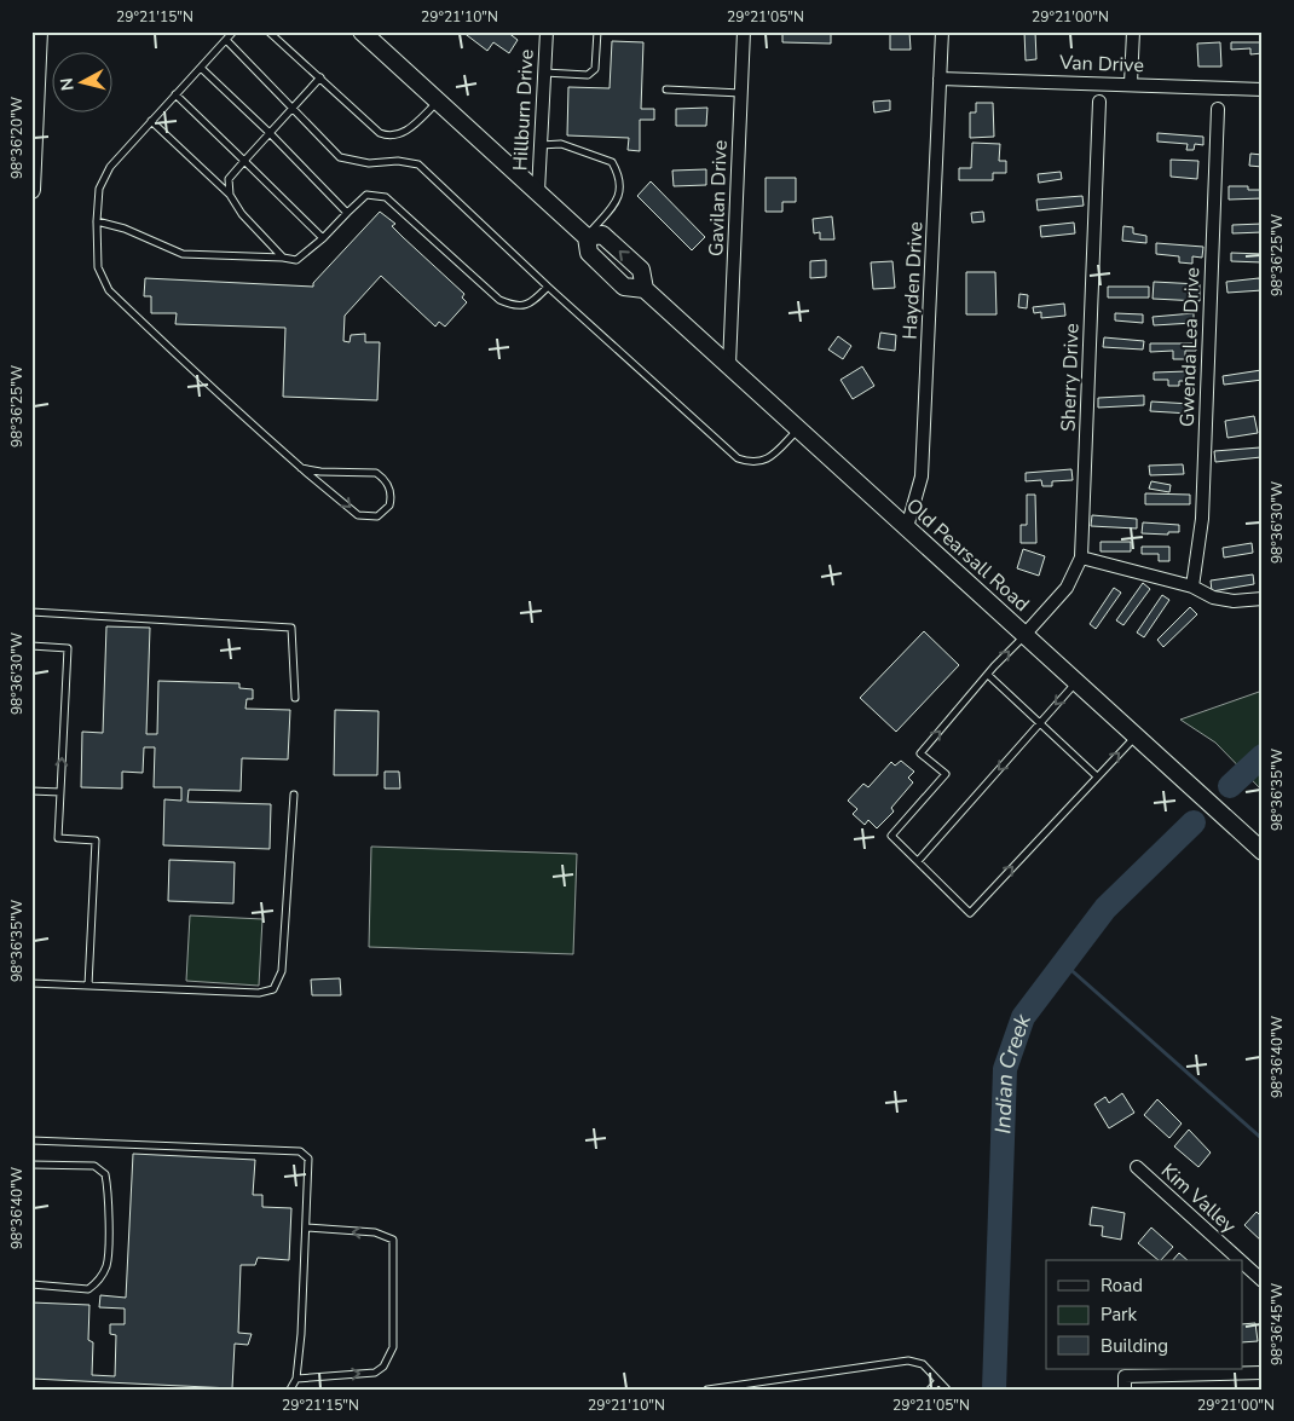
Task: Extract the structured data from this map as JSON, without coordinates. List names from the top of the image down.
{
  "streets": {
    "main road": ["Old Pearsall Road"],
    "street": [
      "Van Drive",
      "Hillburn Drive",
      "Gavilan Drive",
      "Hayden Drive",
      "Gwenda Lea Drive",
      "Sherry Drive",
      "Kim Valley"
    ]
  },
  "crossings": [
    ["Van Drive", "Hayden Drive"],
    ["Hillburn Drive", "Old Pearsall Road"],
    ["Gavilan Drive", "Old Pearsall Road"],
    ["Hayden Drive", "Old Pearsall Road"],
    ["Sherry Drive", "Old Pearsall Road"]
  ],
  "water": ["Indian Creek"],
  "legend": ["Road", "Park", "Building"],
  "north": "left",
  "coordinates": [
    "29°21'15\"N",
    "29°21'10\"N",
    "29°21'05\"N",
    "29°21'00\"N",
    "98°36'20\"W",
    "98°36'25\"W",
    "98°36'30\"W",
    "98°36'35\"W",
    "98°36'40\"W",
    "98°36'45\"W"
  ]
}
